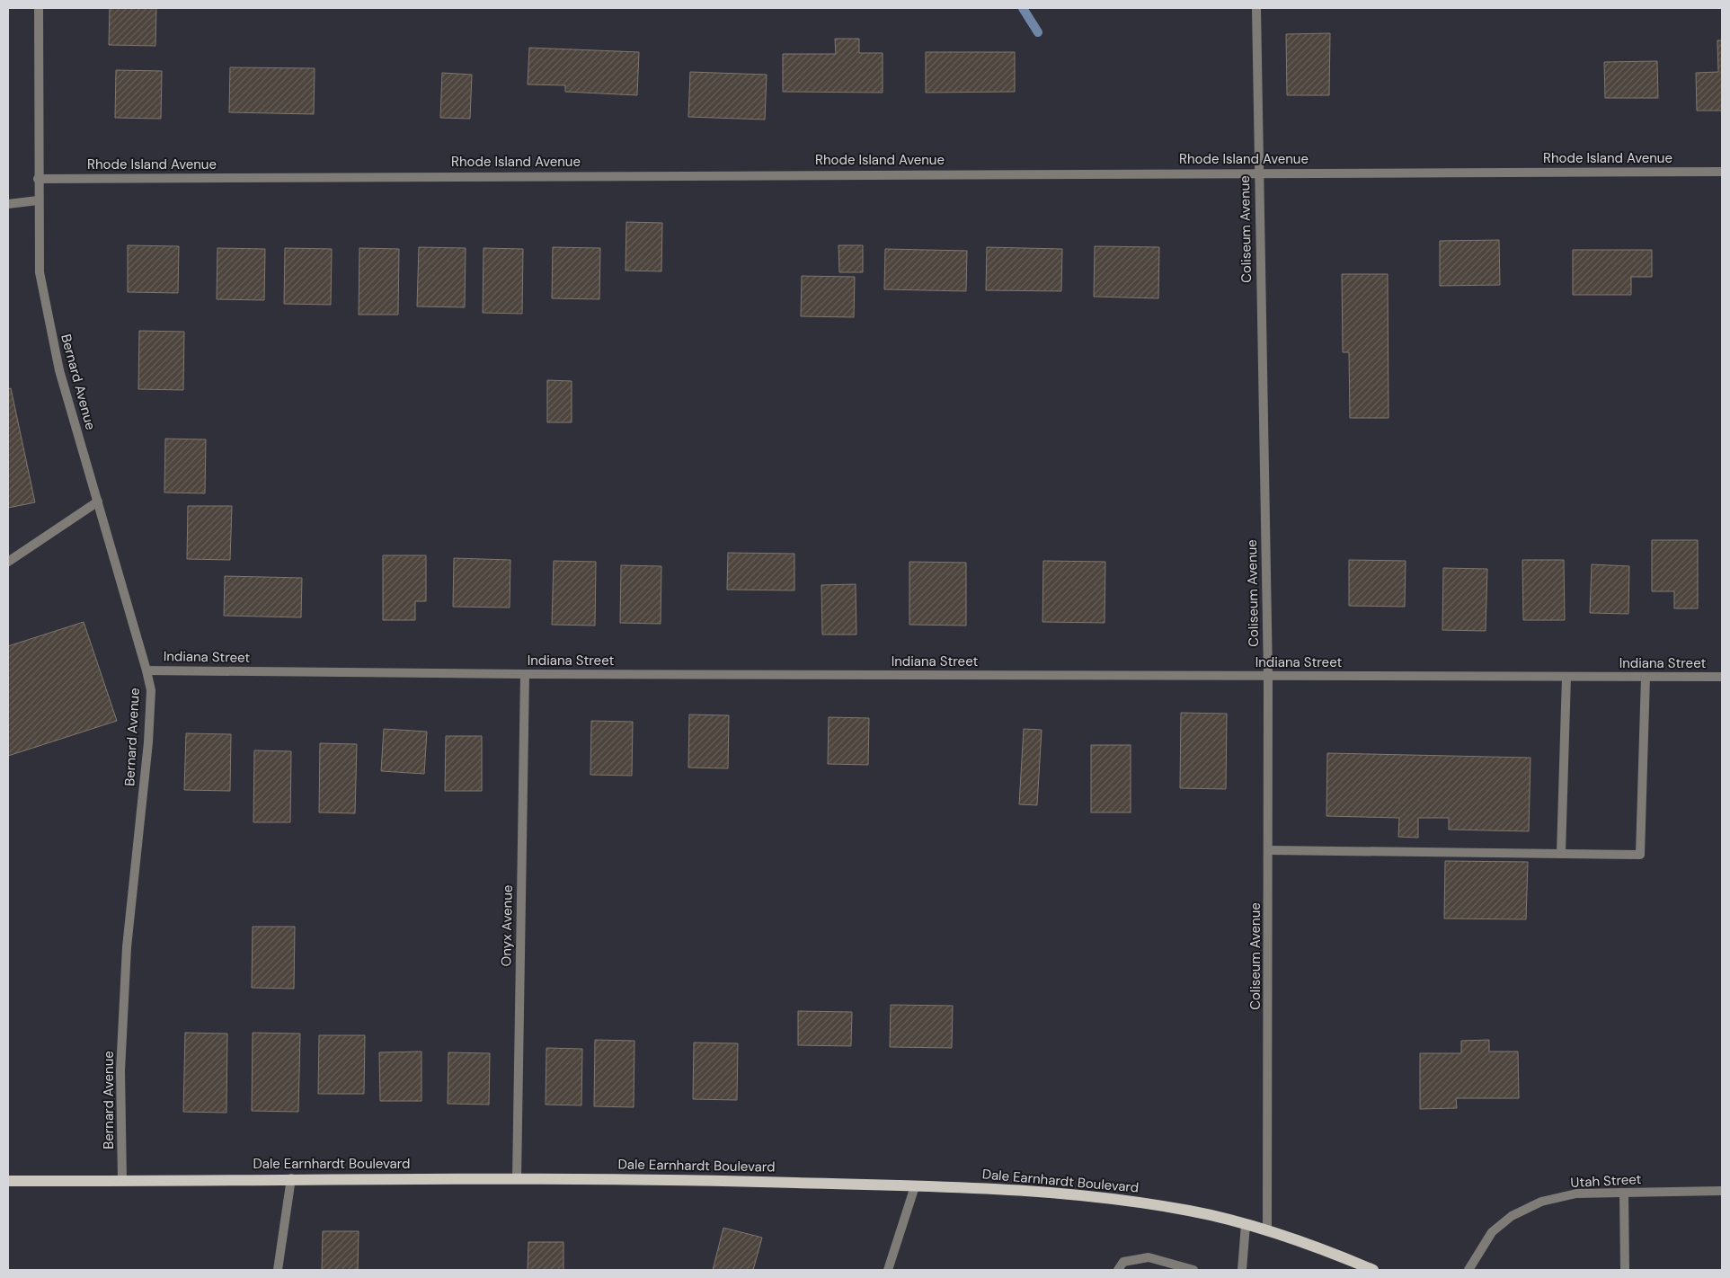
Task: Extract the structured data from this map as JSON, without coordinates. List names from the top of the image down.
{
  "streets": {
    "main road": ["Dale Earnhardt Boulevard"],
    "street": [
      "Rhode Island Avenue",
      "Coliseum Avenue",
      "Bernard Avenue",
      "Indiana Street",
      "Onyx Avenue",
      "Utah Street"
    ]
  },
  "crossings": [
    ["Rhode Island Avenue", "Coliseum Avenue"],
    ["Rhode Island Avenue", "Bernard Avenue"],
    ["Coliseum Avenue", "Indiana Street"],
    ["Coliseum Avenue", "Dale Earnhardt Boulevard"],
    ["Bernard Avenue", "Indiana Street"],
    ["Bernard Avenue", "Dale Earnhardt Boulevard"],
    ["Indiana Street", "Onyx Avenue"],
    ["Onyx Avenue", "Dale Earnhardt Boulevard"]
  ]
}
